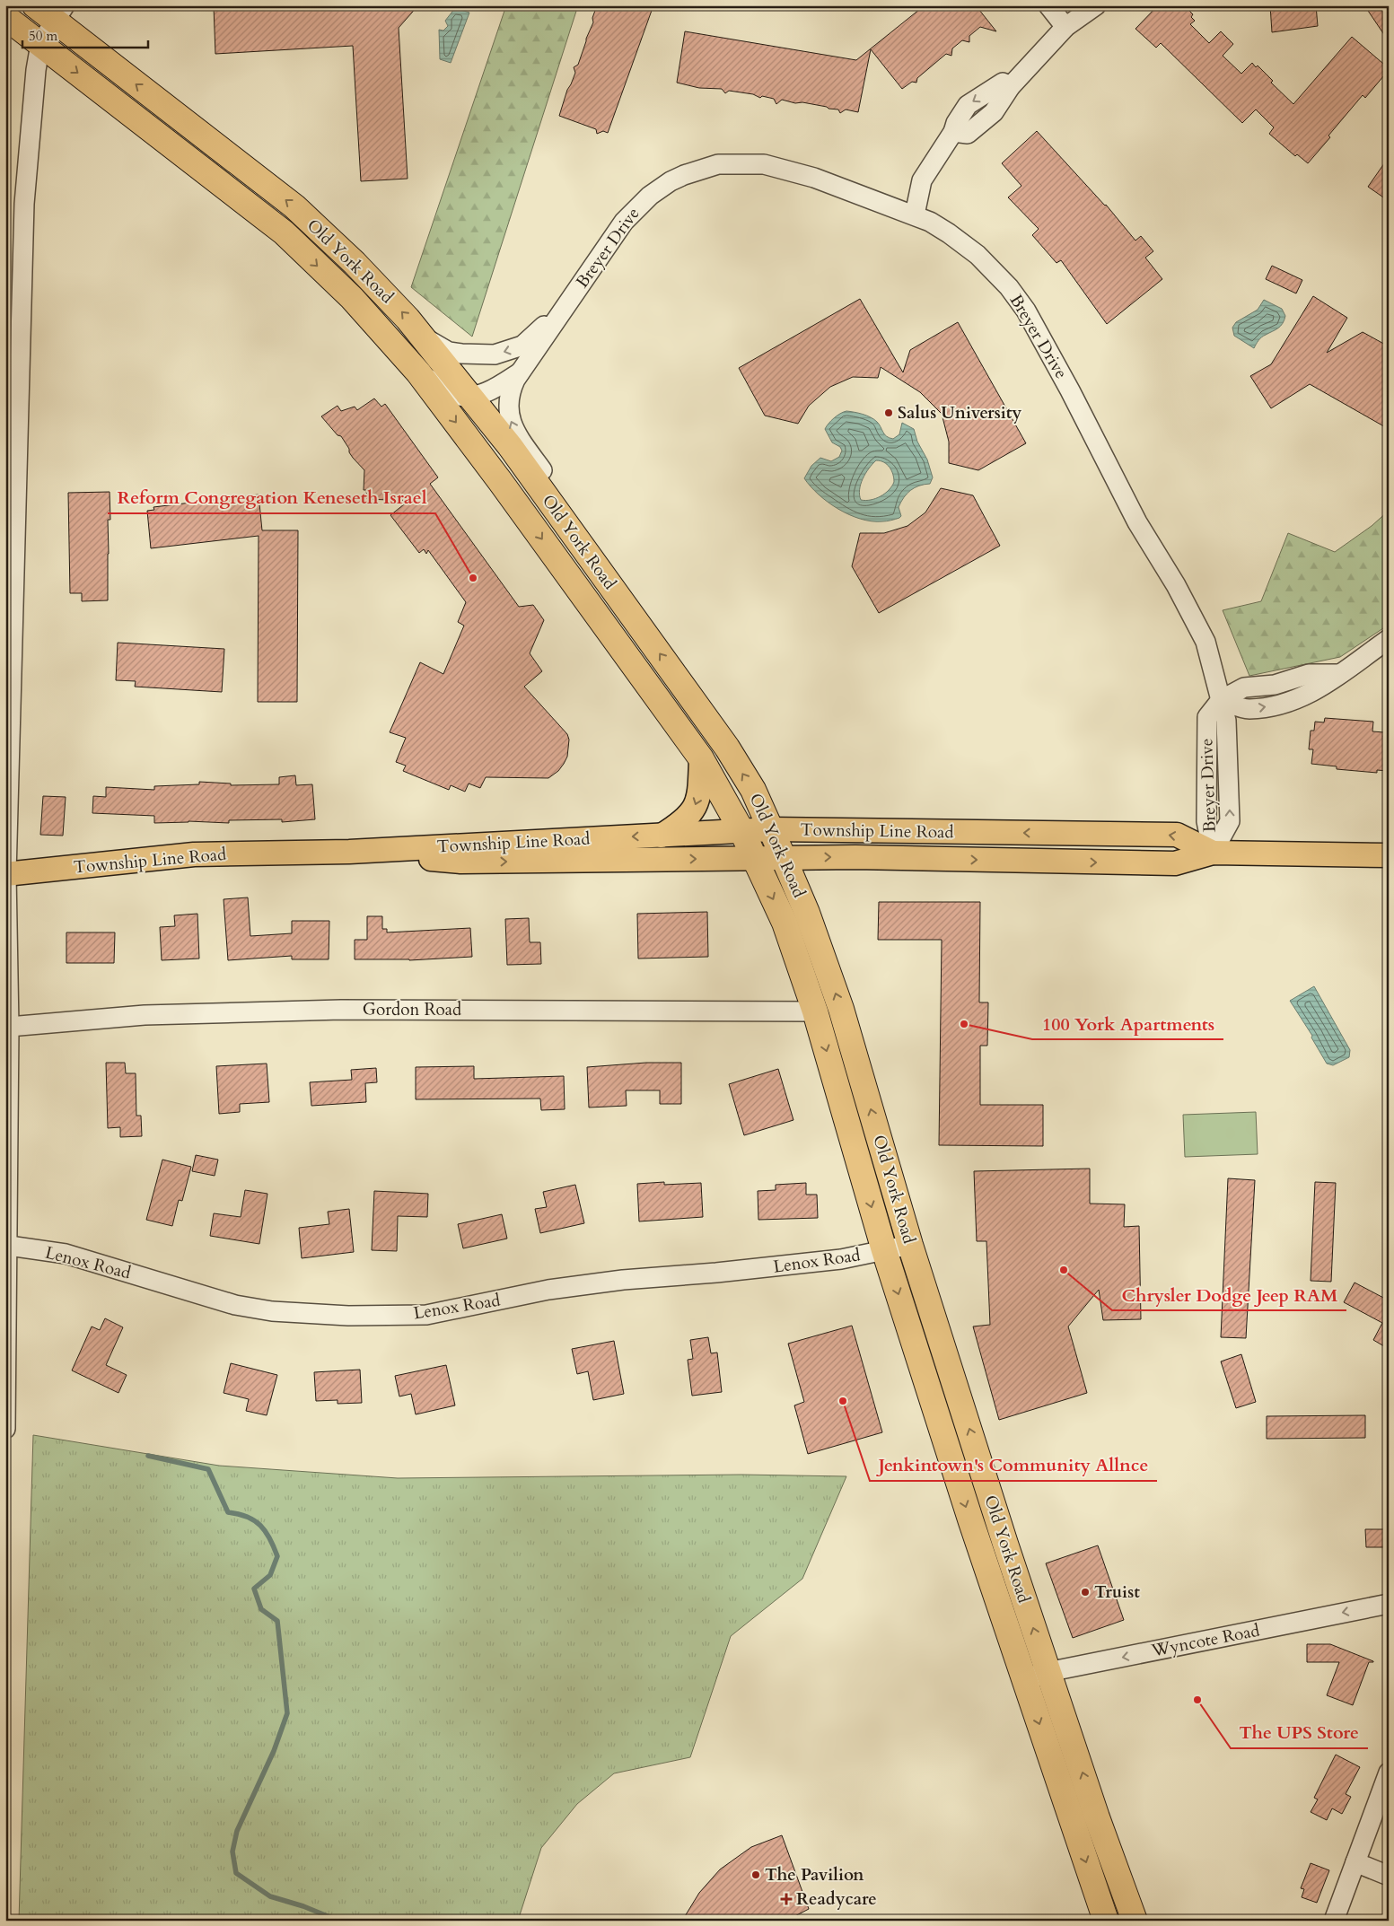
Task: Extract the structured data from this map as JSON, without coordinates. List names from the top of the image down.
{
  "streets": {
    "highway": ["Old York Road"],
    "main road": ["Township Line Road"],
    "street": [
      "Breyer Drive",
      "Gordon Road",
      "Lenox Road",
      "Wyncote Road"
    ]
  },
  "crossings": [
    ["Breyer Drive", "Old York Road"],
    ["Breyer Drive", "Township Line Road"],
    ["Old York Road", "Township Line Road"],
    ["Old York Road", "Gordon Road"],
    ["Old York Road", "Lenox Road"],
    ["Old York Road", "Wyncote Road"]
  ],
  "one_way": ["Wyncote Road"],
  "places": {
    "other": [
      "Salus University",
      "Reform Congregation Keneseth Israel",
      "100 York Apartments",
      "Chrysler Dodge Jeep RAM",
      "Jenkintown's Community Allnce",
      "Truist",
      "The UPS Store",
      "The Pavilion"
    ],
    "health": ["Readycare"]
  },
  "scale_bar": "50 m"
}
